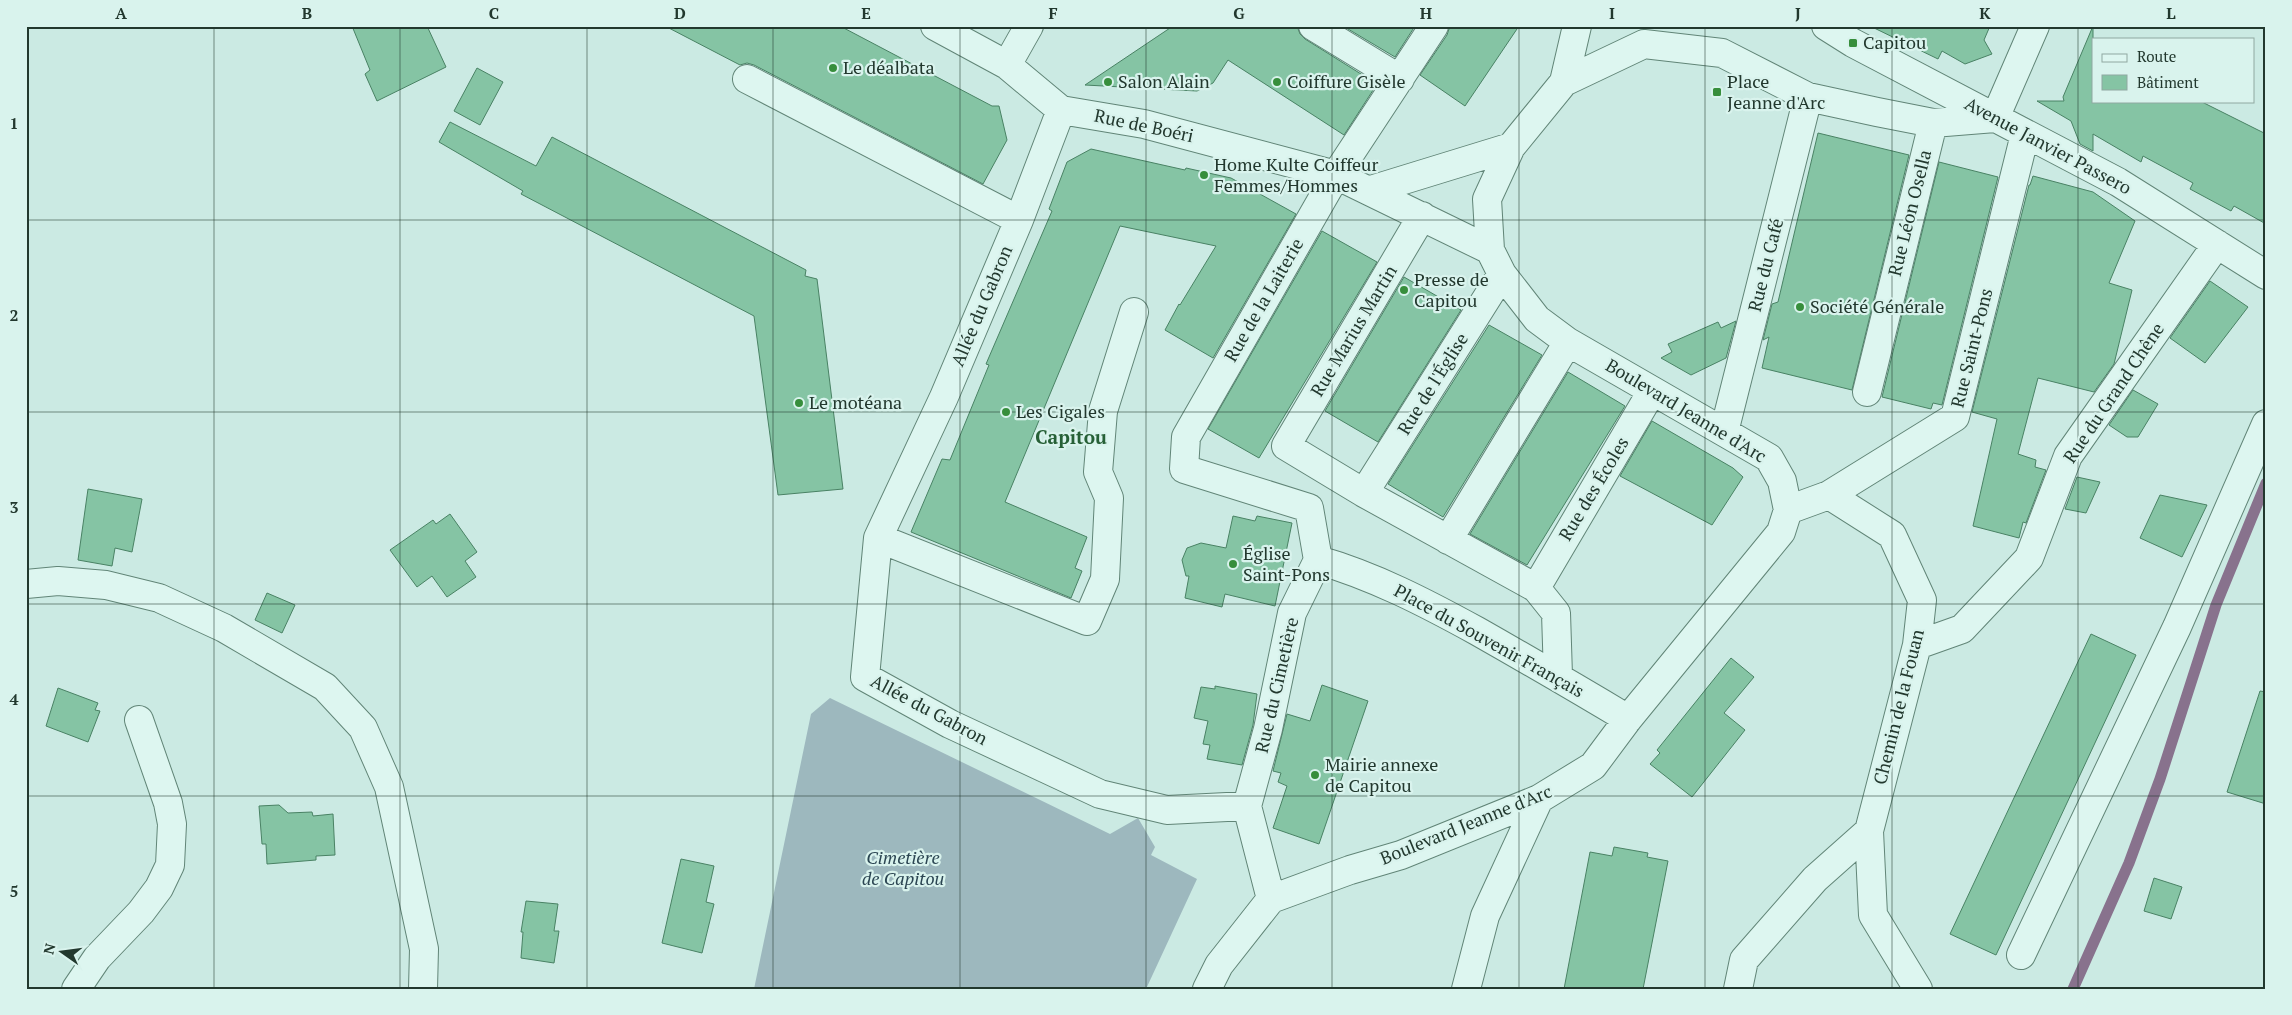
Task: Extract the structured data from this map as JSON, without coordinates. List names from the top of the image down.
{
  "streets": {
    "street": [
      "Rue de Boéri",
      "Avenue Janvier Passero",
      "Rue Léon Osella",
      "Rue du Café",
      "Rue de la Laiterie",
      "Allée du Gabron",
      "Rue Marius Martin",
      "Rue Saint-Pons",
      "Rue de l'Église",
      "Rue du Grand Chêne",
      "Boulevard Jeanne d'Arc",
      "Rue des Écoles",
      "Place du Souvenir Français",
      "Rue du Cimetière",
      "Chemin de la Fouan"
    ]
  },
  "crossings": [
    ["Rue de Boéri", "Rue de la Laiterie"],
    ["Rue de Boéri", "Allée du Gabron"],
    ["Rue de Boéri", "Rue Marius Martin"],
    ["Rue de Boéri", "Boulevard Jeanne d'Arc"],
    ["Avenue Janvier Passero", "Rue Saint-Pons"],
    ["Avenue Janvier Passero", "Rue du Grand Chêne"],
    ["Avenue Janvier Passero", "Boulevard Jeanne d'Arc"],
    ["Rue Léon Osella", "Boulevard Jeanne d'Arc"],
    ["Rue du Café", "Boulevard Jeanne d'Arc"],
    ["Rue de la Laiterie", "Place du Souvenir Français"],
    ["Rue de la Laiterie", "Rue du Cimetière"],
    ["Allée du Gabron", "Rue du Cimetière"],
    ["Rue Marius Martin", "Rue de l'Église"],
    ["Rue Saint-Pons", "Chemin de la Fouan"],
    ["Rue de l'Église", "Boulevard Jeanne d'Arc"],
    ["Rue du Grand Chêne", "Chemin de la Fouan"],
    ["Boulevard Jeanne d'Arc", "Rue des Écoles"],
    ["Boulevard Jeanne d'Arc", "Place du Souvenir Français"],
    ["Place du Souvenir Français", "Rue du Cimetière"]
  ],
  "districts": ["Capitou"],
  "parks": ["Cimetière de Capitou"],
  "places": {
    "transit": ["Capitou", "Place Jeanne d'Arc"],
    "other": [
      "Le déalbata",
      "Salon Alain",
      "Coiffure Gisèle",
      "Home Kulte Coiffeur Femmes/Hommes",
      "Presse de Capitou",
      "Société Générale",
      "Le motéana",
      "Les Cigales",
      "Église Saint-Pons",
      "Mairie annexe de Capitou"
    ]
  },
  "legend": ["Route", "Bâtiment"],
  "north": "left",
  "grid": {
    "columns": [
      "A",
      "B",
      "C",
      "D",
      "E",
      "F",
      "G",
      "H",
      "I",
      "J",
      "K",
      "L"
    ],
    "rows": [
      "1",
      "2",
      "3",
      "4",
      "5"
    ]
  }
}
